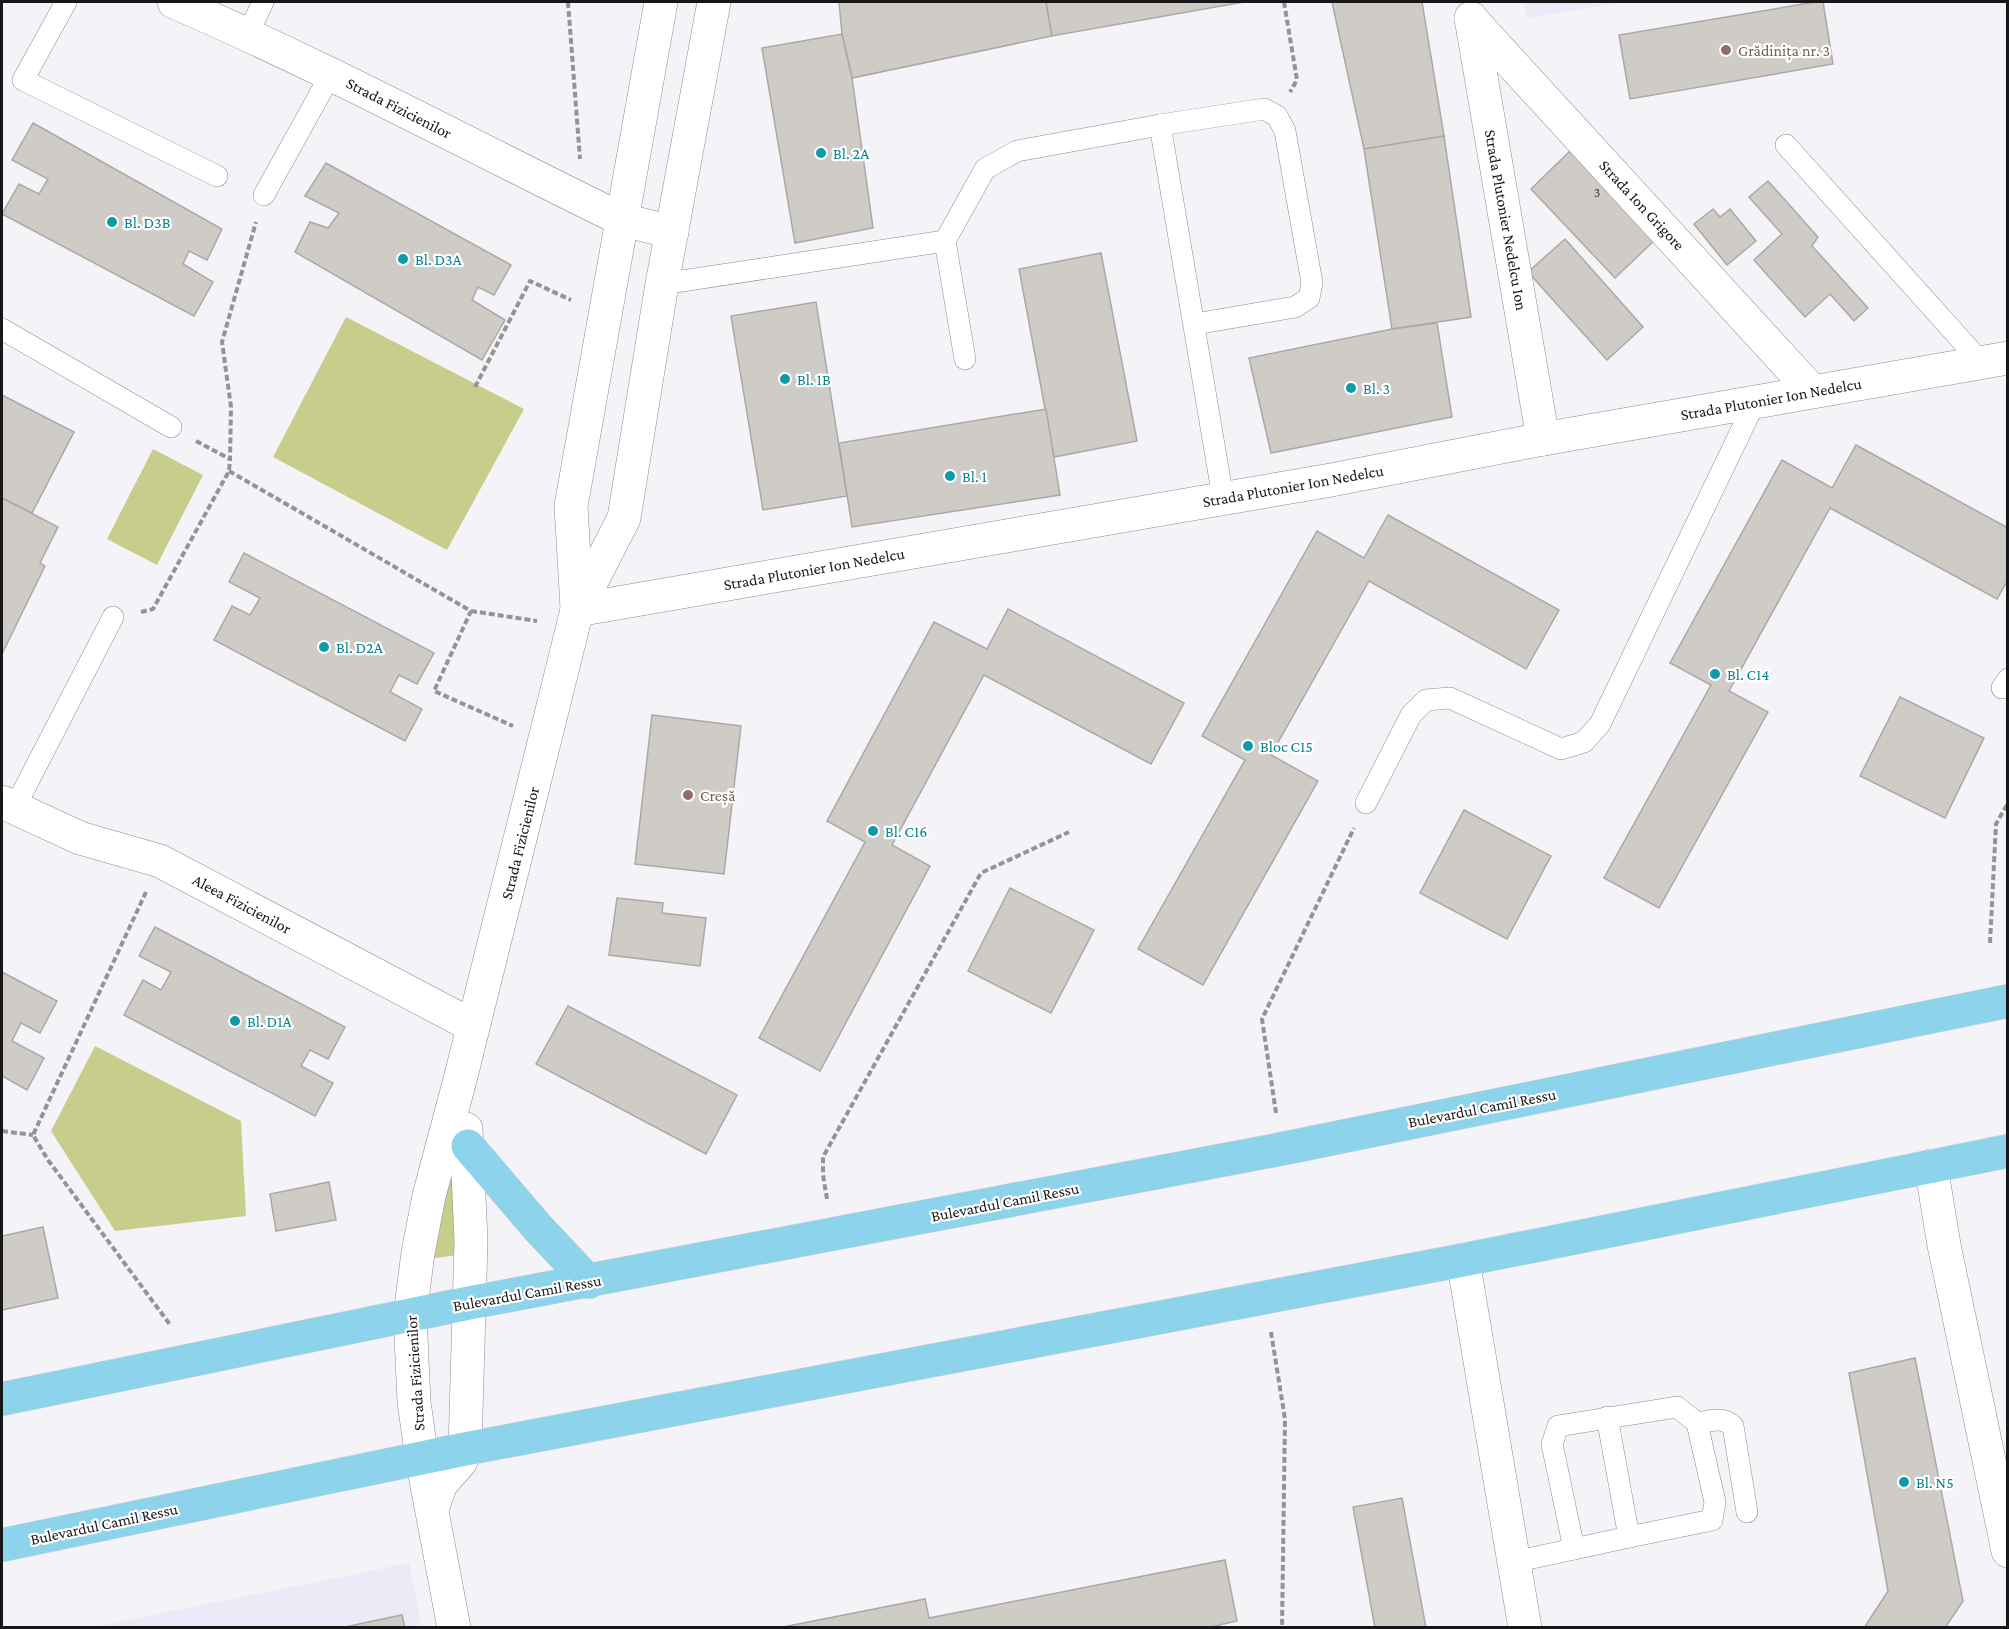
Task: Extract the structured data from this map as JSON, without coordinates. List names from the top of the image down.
{
  "streets": {
    "main road": ["Bulevardul Camil Ressu"],
    "street": [
      "Strada Fizicienilor",
      "Strada Ion Grigore",
      "Strada Plutonier Nedelcu Ion",
      "Strada Plutonier Ion Nedelcu",
      "Aleea Fizicienilor"
    ]
  },
  "crossings": [
    ["Strada Fizicienilor", "Strada Plutonier Ion Nedelcu"],
    ["Strada Fizicienilor", "Aleea Fizicienilor"],
    ["Strada Fizicienilor", "Bulevardul Camil Ressu"],
    ["Strada Ion Grigore", "Strada Plutonier Nedelcu Ion"],
    ["Strada Ion Grigore", "Strada Plutonier Ion Nedelcu"],
    ["Strada Plutonier Nedelcu Ion", "Strada Plutonier Ion Nedelcu"]
  ],
  "places": [
    "Grădinița nr. 3",
    "Bl. 2A",
    "Bl. D3B",
    "Bl. D3A",
    "Bl. 1B",
    "Bl. 3",
    "Bl. 1",
    "Bl. D2A",
    "Bl. C14",
    "Bloc C15",
    "Creșă",
    "Bl. C16",
    "Bl. D1A",
    "Bl. N5"
  ],
  "house_numbers": ["3"]
}
